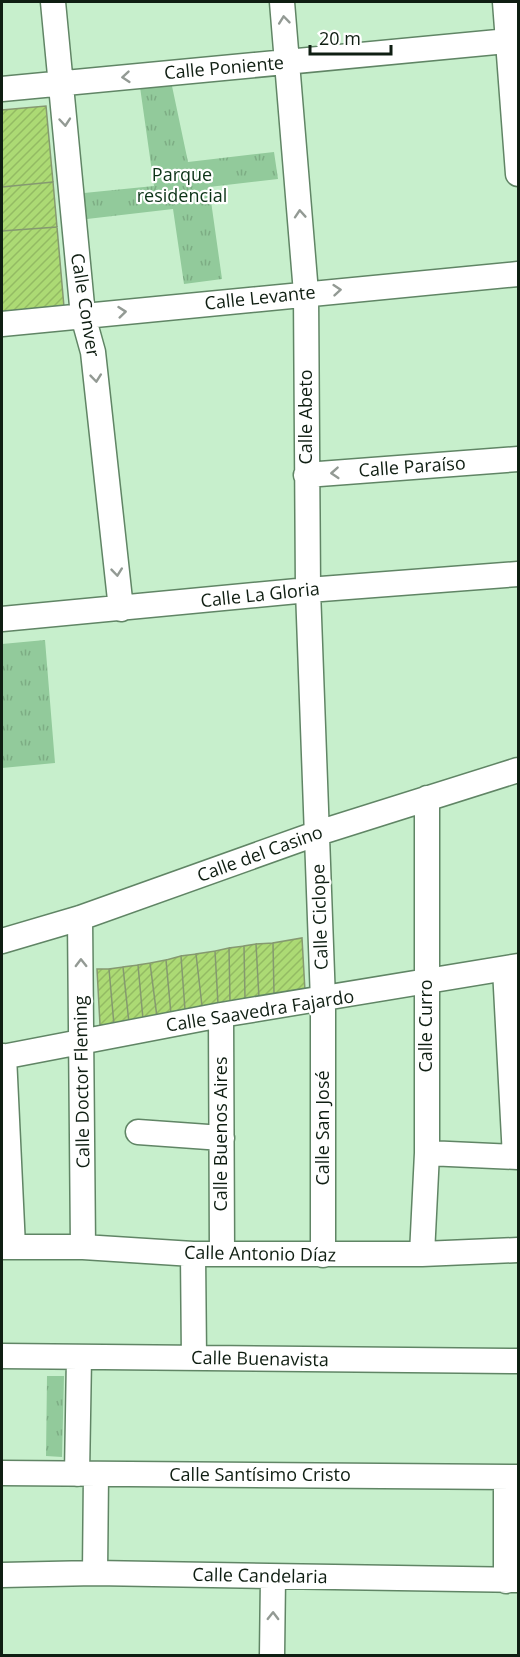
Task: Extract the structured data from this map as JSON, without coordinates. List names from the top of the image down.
{
  "streets": {
    "street": [
      "Calle Poniente",
      "Calle Levante",
      "Calle Conver",
      "Calle Abeto",
      "Calle Paraíso",
      "Calle La Gloria",
      "Calle del Casino",
      "Calle Ciclope",
      "Calle Saavedra Fajardo",
      "Calle Curro",
      "Calle Doctor Fleming",
      "Calle San José",
      "Calle Buenos Aires",
      "Calle Antonio Díaz",
      "Calle Buenavista",
      "Calle Santísimo Cristo",
      "Calle Candelaria"
    ]
  },
  "crossings": [
    ["Calle Poniente", "Calle Conver"],
    ["Calle Poniente", "Calle Abeto"],
    ["Calle Levante", "Calle Conver"],
    ["Calle Levante", "Calle Abeto"],
    ["Calle Conver", "Calle La Gloria"],
    ["Calle Abeto", "Calle Paraíso"],
    ["Calle Abeto", "Calle La Gloria"],
    ["Calle Abeto", "Calle del Casino"],
    ["Calle Abeto", "Calle Ciclope"],
    ["Calle del Casino", "Calle Ciclope"],
    ["Calle del Casino", "Calle Curro"],
    ["Calle del Casino", "Calle Doctor Fleming"],
    ["Calle Ciclope", "Calle Saavedra Fajardo"],
    ["Calle Ciclope", "Calle San José"],
    ["Calle Saavedra Fajardo", "Calle Curro"],
    ["Calle Saavedra Fajardo", "Calle Doctor Fleming"],
    ["Calle Saavedra Fajardo", "Calle San José"],
    ["Calle Saavedra Fajardo", "Calle Buenos Aires"],
    ["Calle Curro", "Calle Antonio Díaz"],
    ["Calle Doctor Fleming", "Calle Antonio Díaz"],
    ["Calle San José", "Calle Antonio Díaz"],
    ["Calle Buenos Aires", "Calle Antonio Díaz"]
  ],
  "one_way": [
    "Calle Poniente",
    "Calle Levante",
    "Calle Conver",
    "Calle Abeto",
    "Calle Paraíso",
    "Calle Doctor Fleming"
  ],
  "parks": ["Parque residencial"],
  "scale_bar": "20 m"
}
